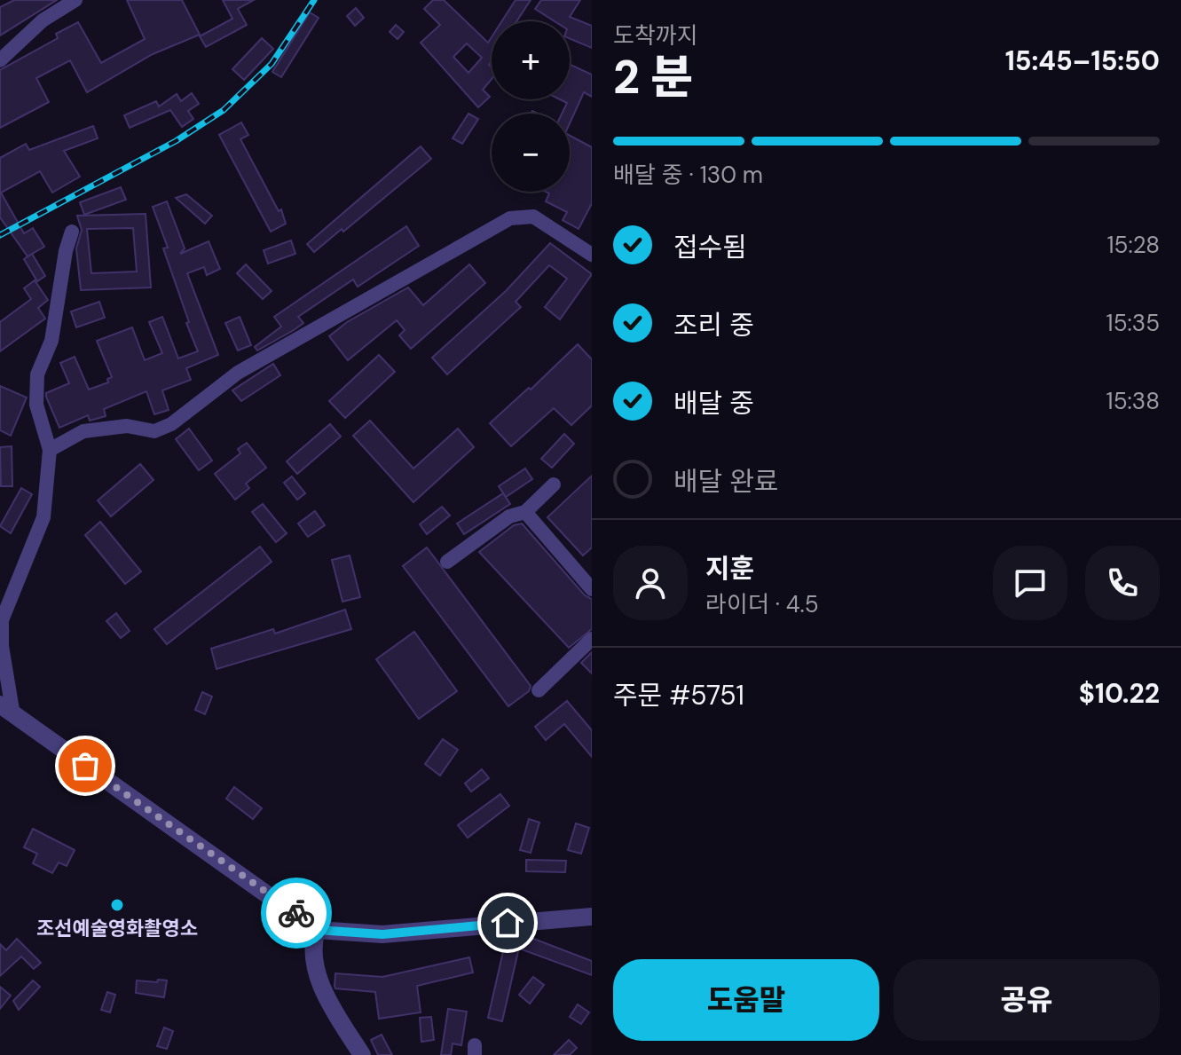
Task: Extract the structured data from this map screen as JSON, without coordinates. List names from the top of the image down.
{
  "places": ["조선예술영화촬영소"],
  "page": {
    "heading": ["2 분", "도착까지", "15:45–15:50"],
    "panel": [
      "지훈",
      "라이더 · 4.5",
      "주문 #5751",
      "$10.22"
    ],
    "map_buttons": ["+", "−"],
    "bar": "배달 중 · 130 m",
    "list": [
      ["접수됨", "15:28"],
      ["조리 중", "15:35"],
      ["배달 중", "15:38"],
      "배달 완료"
    ],
    "buttons": ["도움말", "공유"]
  }
}
